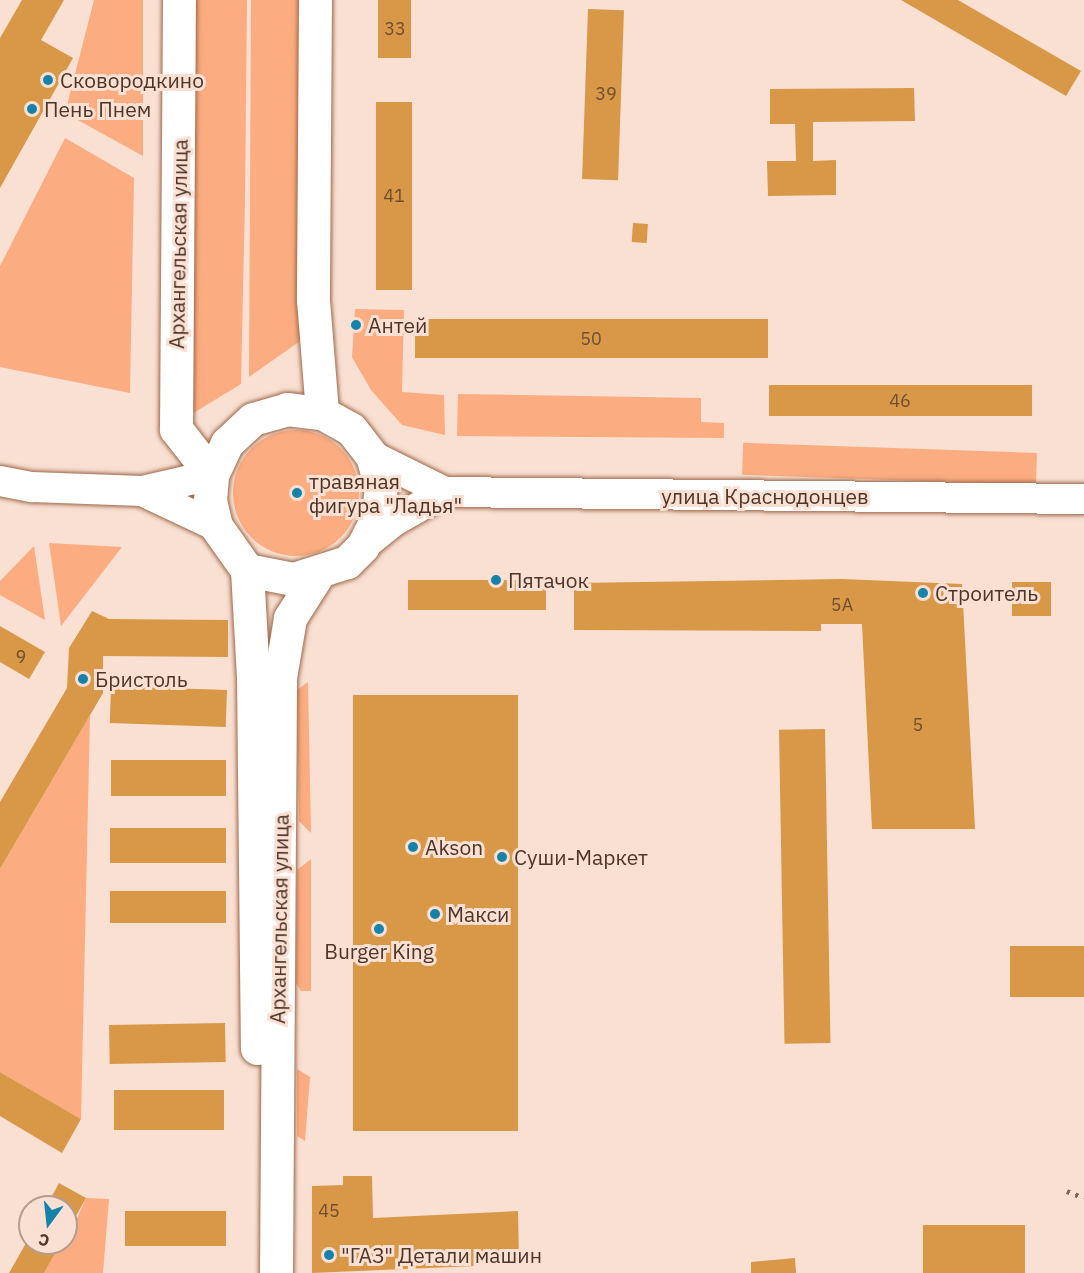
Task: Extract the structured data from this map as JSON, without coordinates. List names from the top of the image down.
{
  "streets": {
    "main road": ["Архангельская улица", "улица Краснодонцев"]
  },
  "crossings": [
    ["Архангельская улица", "улица Краснодонцев"]
  ],
  "places": [
    "Сковородкино",
    "Пень Пнем",
    "Антей",
    "травяная фигура \"Ладья\"",
    "Пятачок",
    "Строитель",
    "Бристоль",
    "Akson",
    "Суши-Маркет",
    "Макси",
    "Burger King",
    "\"ГАЗ\" Детали машин"
  ],
  "house_numbers": [
    "33",
    "39",
    "41",
    "50",
    "46",
    "5А",
    "9",
    "5",
    "45"
  ],
  "north": "bottom"
}
